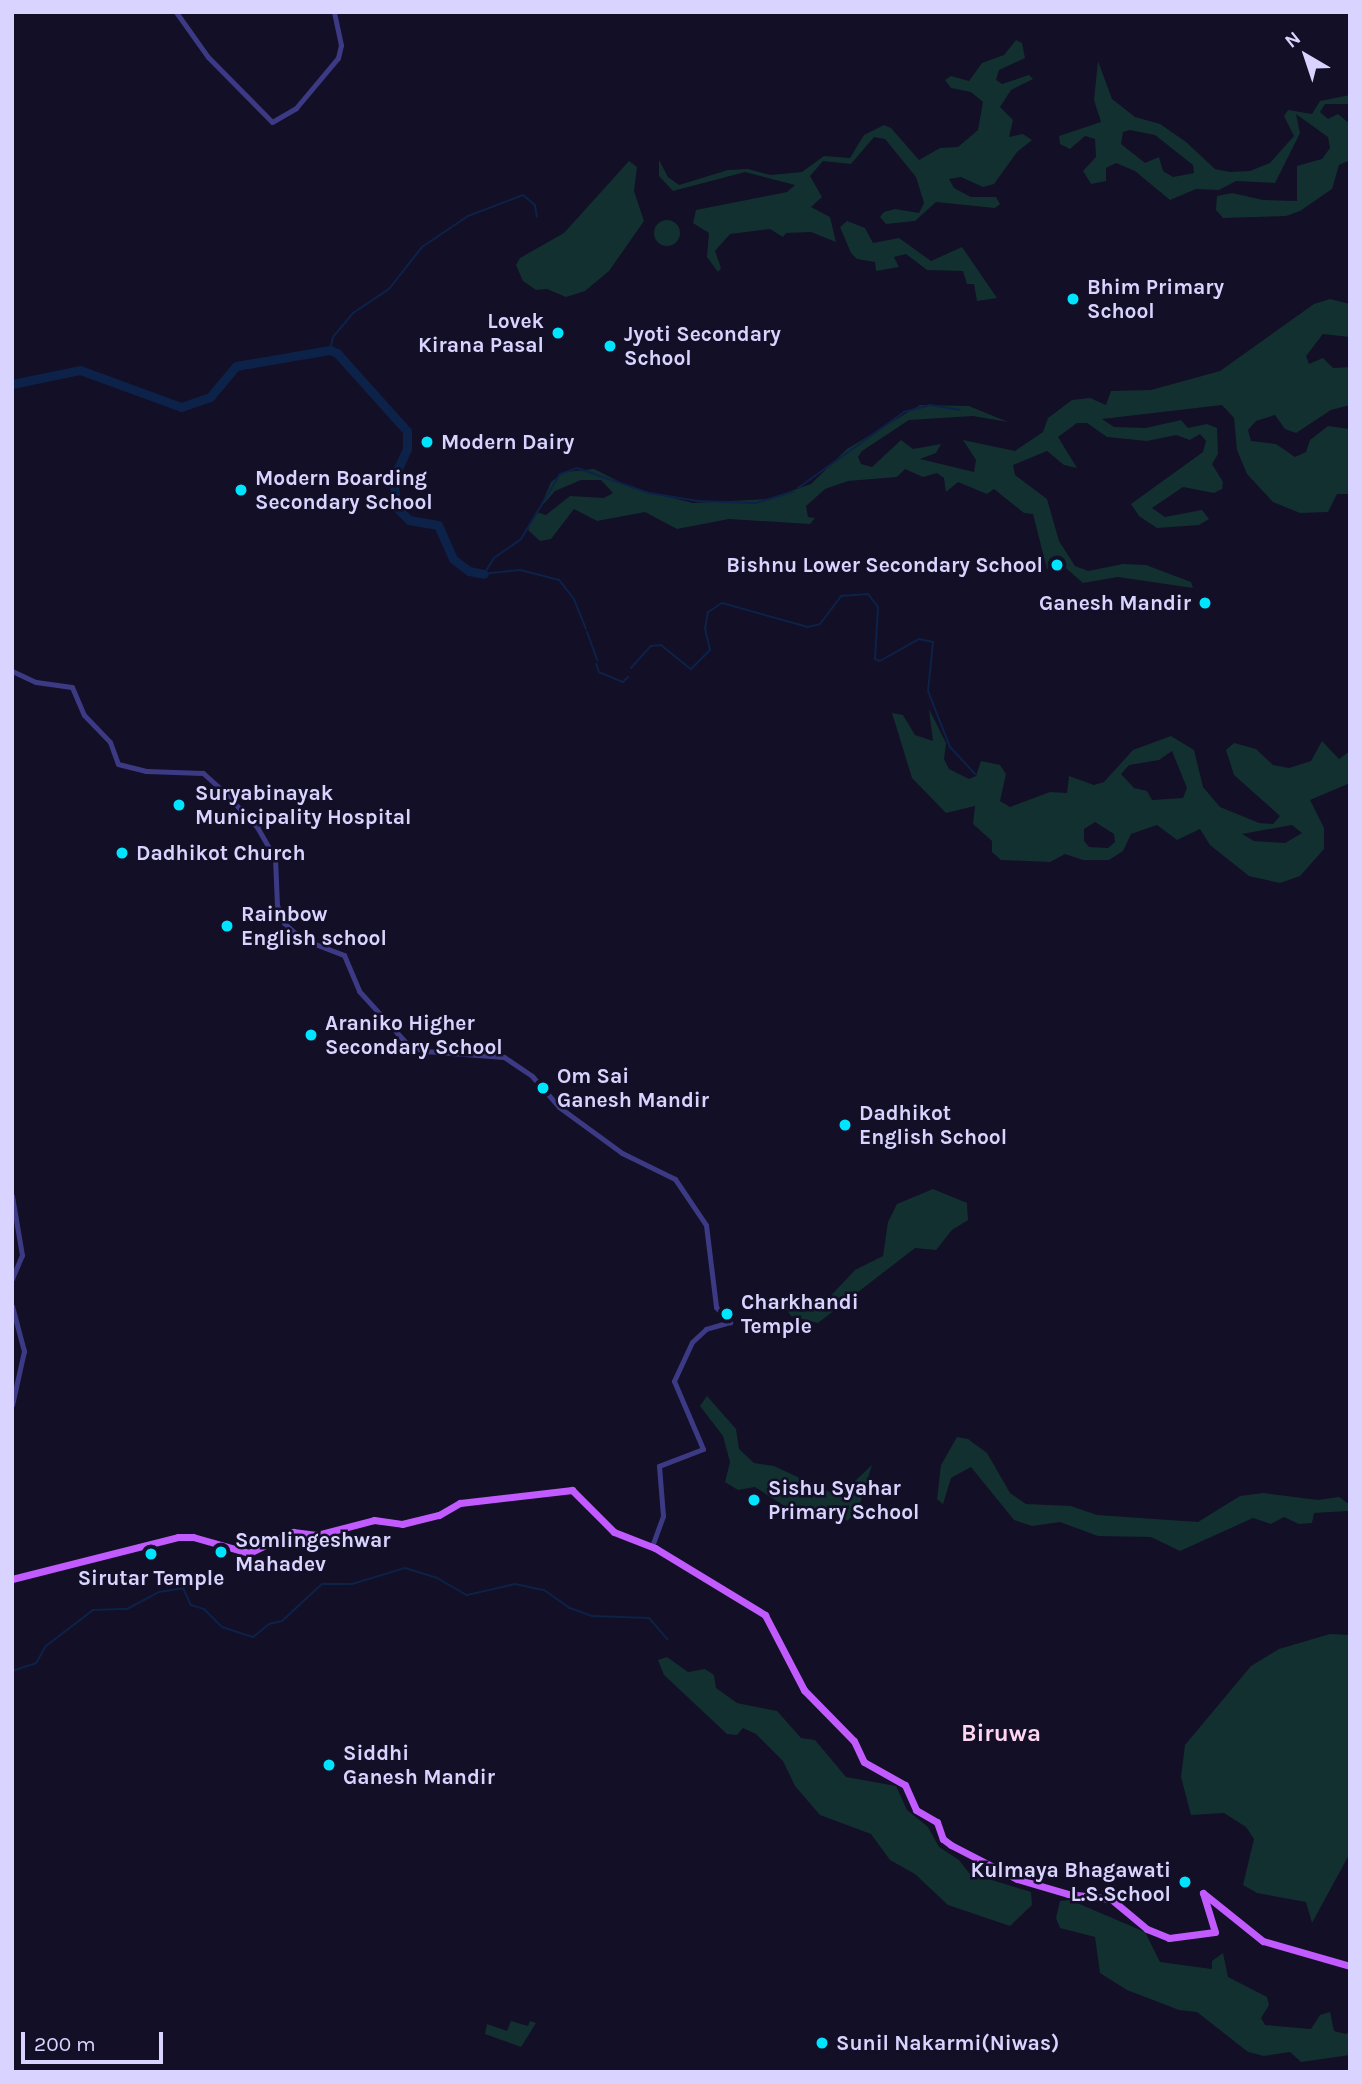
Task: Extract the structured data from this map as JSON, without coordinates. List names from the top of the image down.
{
  "districts": ["Biruwa"],
  "places": [
    "Bhim Primary School",
    "Lovek Kirana Pasal",
    "Jyoti Secondary School",
    "Modern Dairy",
    "Modern Boarding Secondary School",
    "Bishnu Lower Secondary School",
    "Ganesh Mandir",
    "Suryabinayak Municipality Hospital",
    "Dadhikot Church",
    "Rainbow English school",
    "Araniko Higher Secondary School",
    "Om Sai Ganesh Mandir",
    "Dadhikot English School",
    "Charkhandi Temple",
    "Sishu Syahar Primary School",
    "Somlingeshwar Mahadev",
    "Sirutar Temple",
    "Siddhi Ganesh Mandir",
    "Kulmaya Bhagawati L.S.School",
    "Sunil Nakarmi(Niwas)"
  ],
  "scale_bar": "200 m",
  "north": "top left"
}
